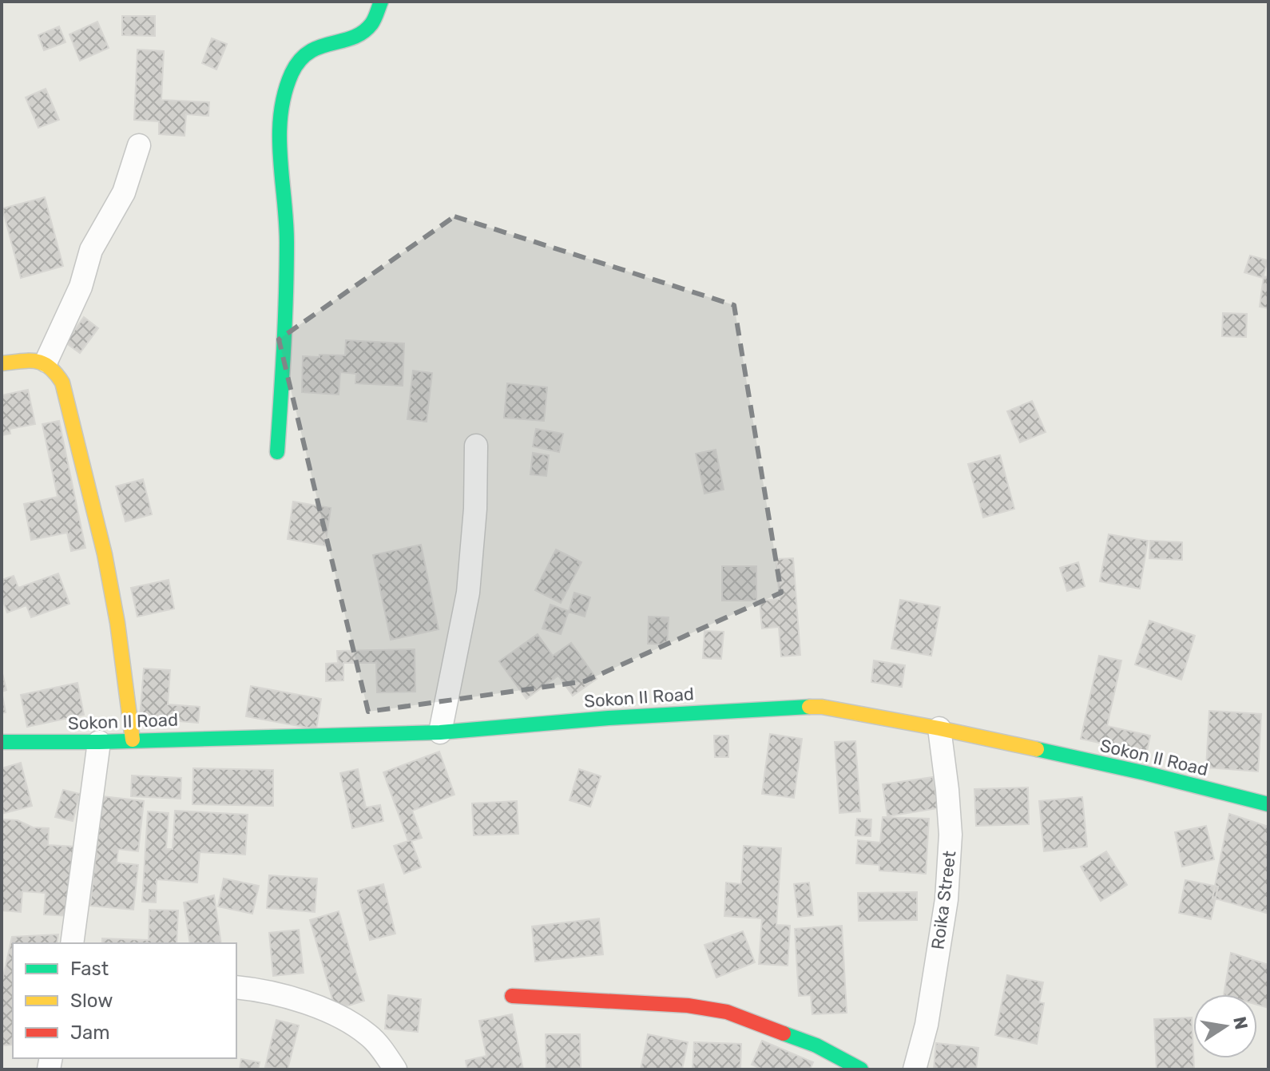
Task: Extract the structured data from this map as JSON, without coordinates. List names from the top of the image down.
{
  "streets": {
    "street": ["Sokon II Road", "Roika Street"]
  },
  "crossings": [
    ["Sokon II Road", "Roika Street"]
  ],
  "legend": ["Fast", "Slow", "Jam"],
  "north": "right"
}
